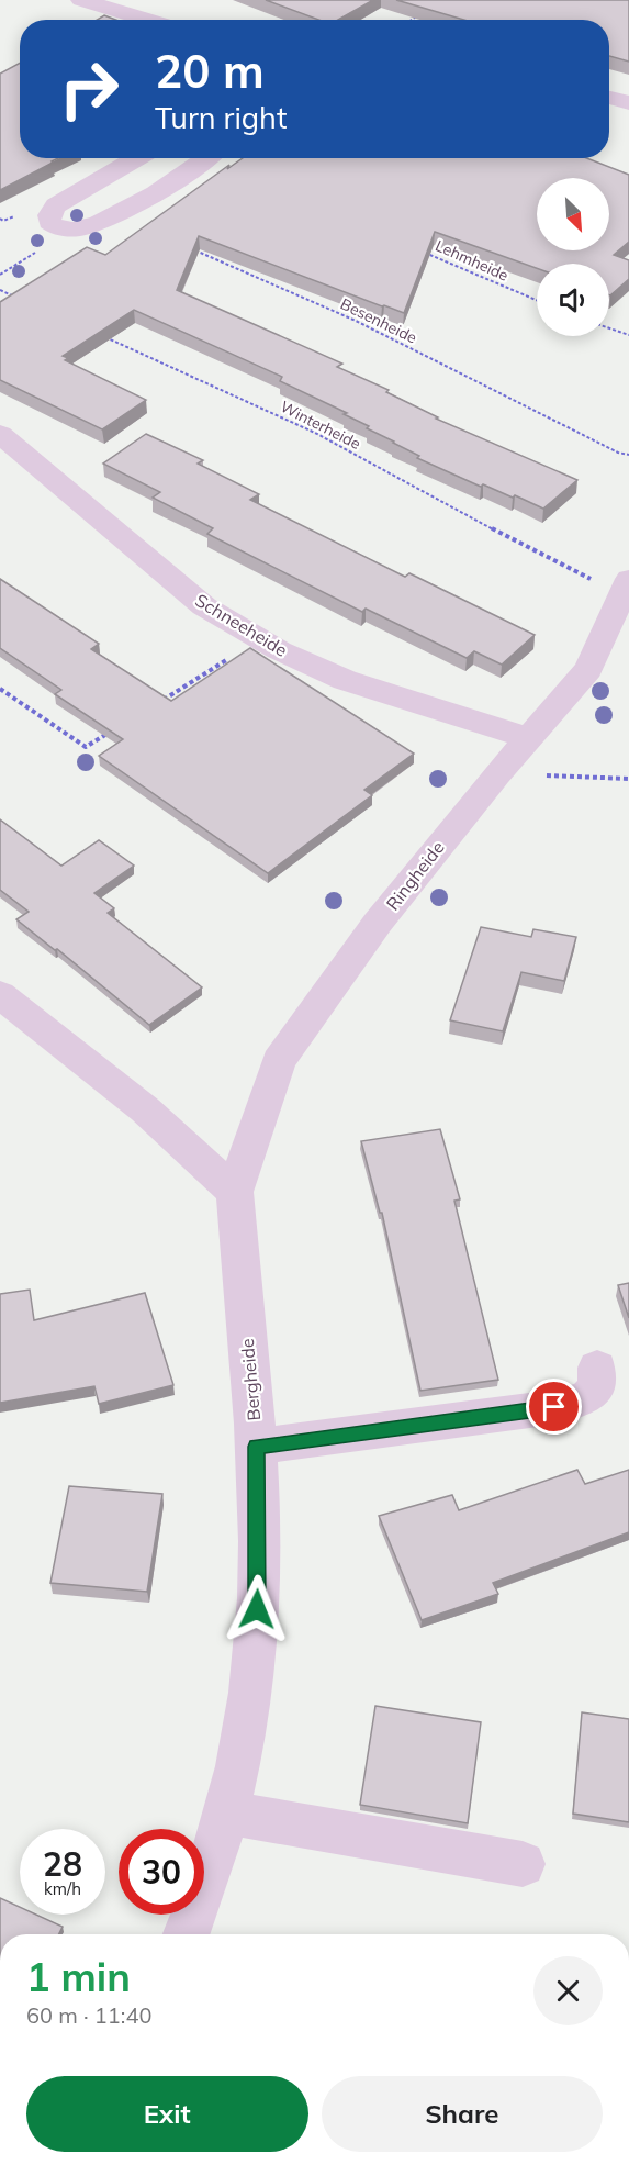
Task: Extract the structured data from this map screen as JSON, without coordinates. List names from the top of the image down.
{
  "streets": {
    "street": ["Schneeheide", "Ringheide", "Bergheide"],
    "path": ["Lehmheide", "Besenheide", "Winterheide"]
  },
  "crossings": [
    ["Winterheide", "Ringheide"],
    ["Schneeheide", "Ringheide"],
    ["Ringheide", "Bergheide"]
  ],
  "north": "bottom right",
  "page": {
    "turn": ["20 m", "Turn right"],
    "speed": "28 km/h",
    "limit": "30",
    "heading": ["1 min", "60 m · 11:40"],
    "buttons": ["Exit", "Share"]
  }
}
